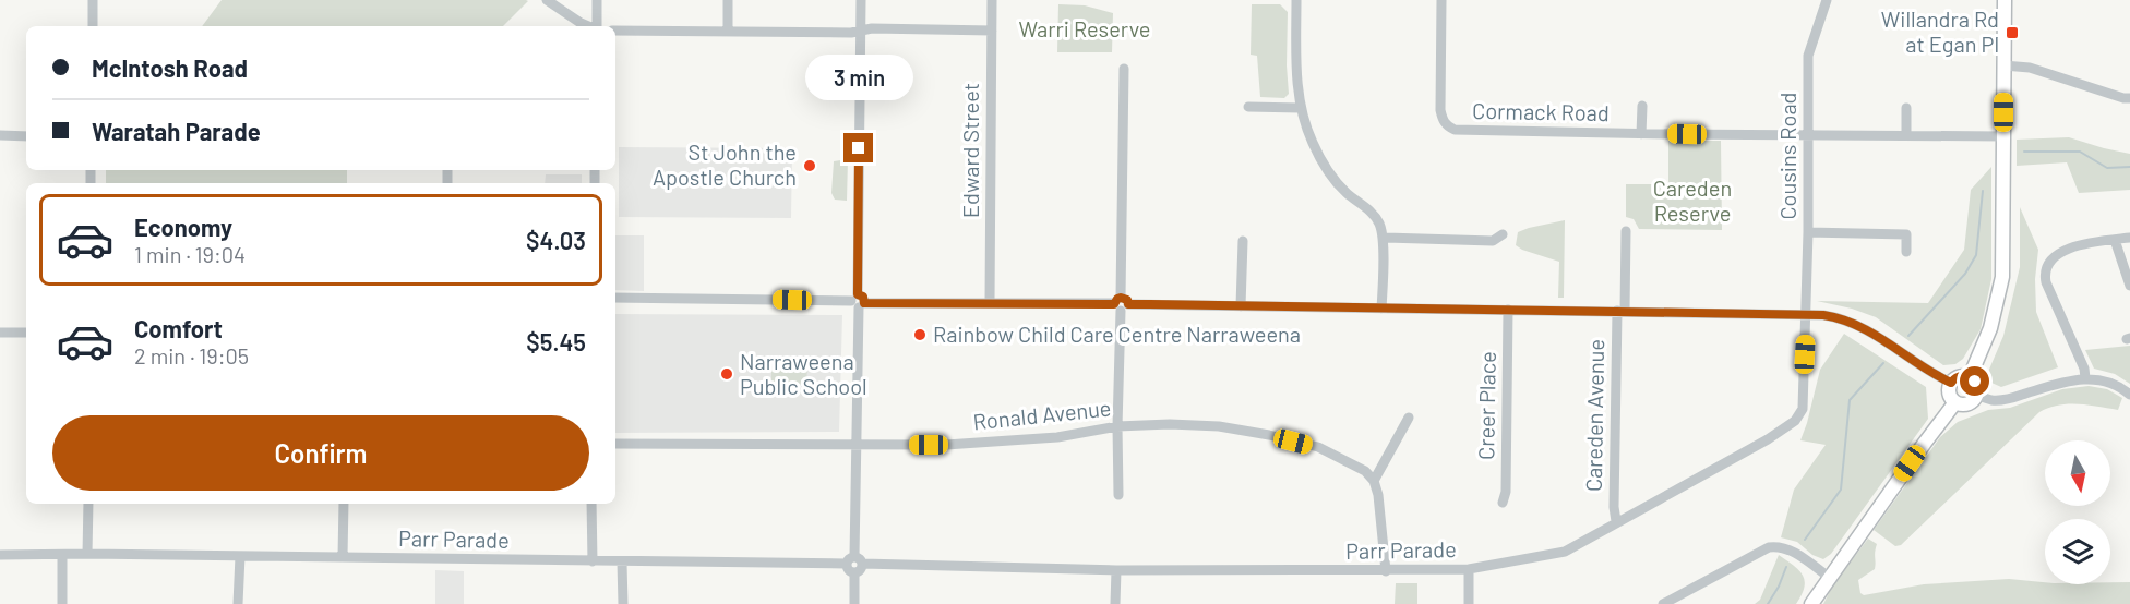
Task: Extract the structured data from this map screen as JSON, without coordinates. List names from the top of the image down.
{
  "streets": {
    "street": [
      "Cormack Road",
      "Edward Street",
      "Cousins Road",
      "Creer Place",
      "Ronald Avenue",
      "Careden Avenue",
      "Parr Parade"
    ]
  },
  "crossings": [
    ["Cormack Road", "Cousins Road"],
    ["Cousins Road", "Parr Parade"],
    ["Careden Avenue", "Parr Parade"]
  ],
  "parks": ["Warri Reserve", "Careden Reserve"],
  "places": {
    "transit": ["Willandra Rd at Egan Pl"],
    "other": ["St John the Apostle Church", "Rainbow Child Care Centre Narraweena", "Narraweena Public School"]
  },
  "north": "bottom",
  "page": {
    "banner": ["McIntosh Road", "Waratah Parade"],
    "bubble": "3 min",
    "list": [
      {
        "name": "Economy",
        "note": "1 min · 19:04",
        "value": "$4.03"
      },
      {
        "name": "Comfort",
        "note": "2 min · 19:05",
        "value": "$5.45"
      }
    ],
    "buttons": "Confirm"
  }
}
